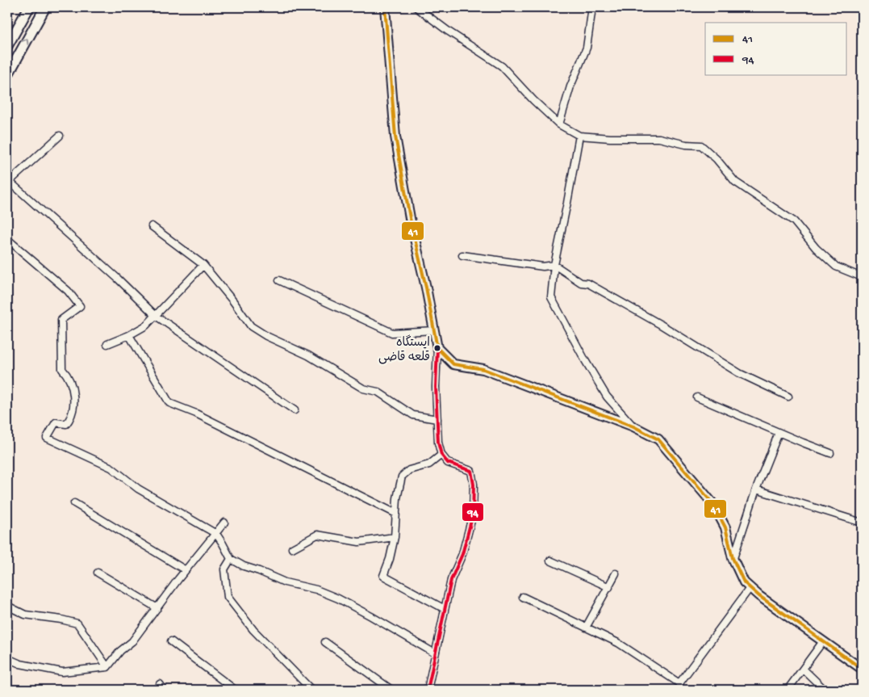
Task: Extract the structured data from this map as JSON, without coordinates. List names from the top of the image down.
{
  "places": ["ایستگاه قلعه قاضی"],
  "lines": ["transit line 41", "transit line 94"],
  "legend": ["41", "94"]
}
